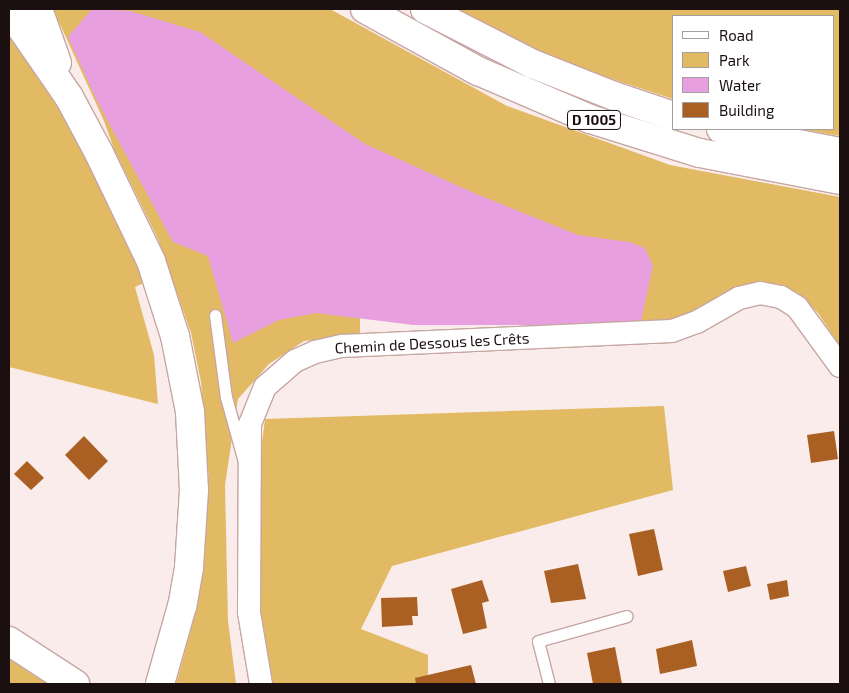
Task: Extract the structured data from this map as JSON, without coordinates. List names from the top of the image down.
{
  "streets": {
    "main road": ["D 1005"],
    "street": ["Chemin de Dessous les Crêts"]
  },
  "legend": [
    "Road",
    "Park",
    "Water",
    "Building"
  ]
}
